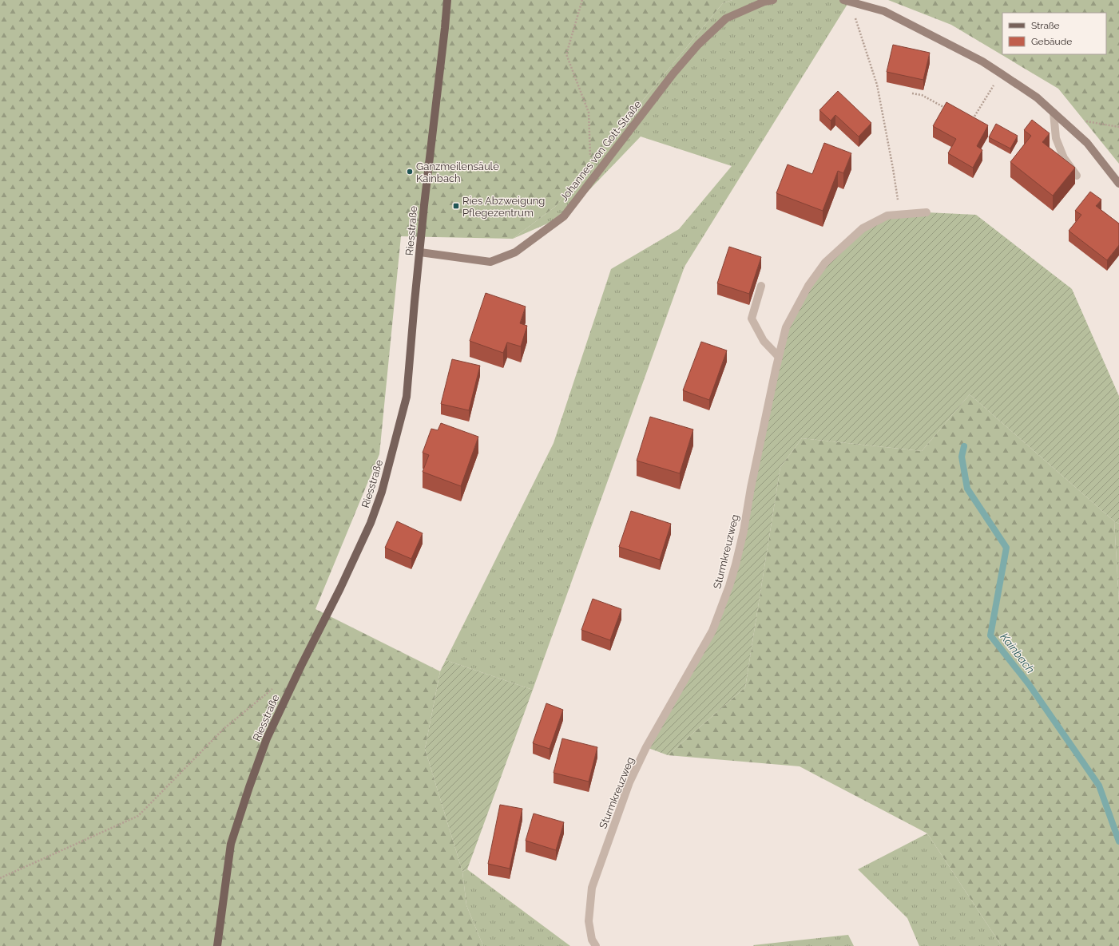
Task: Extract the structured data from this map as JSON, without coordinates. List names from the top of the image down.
{
  "streets": {
    "main road": ["Riesstraße"],
    "street": ["Johannes von Gott-Straße", "Sturmkreuzweg"]
  },
  "crossings": [
    ["Johannes von Gott-Straße", "Riesstraße"]
  ],
  "water": ["Kainbach"],
  "places": {
    "other": ["Ganzmeilensäule Kainbach"],
    "transit": ["Ries Abzweigung Pflegezentrum"]
  },
  "legend": ["Straße", "Gebäude"]
}
